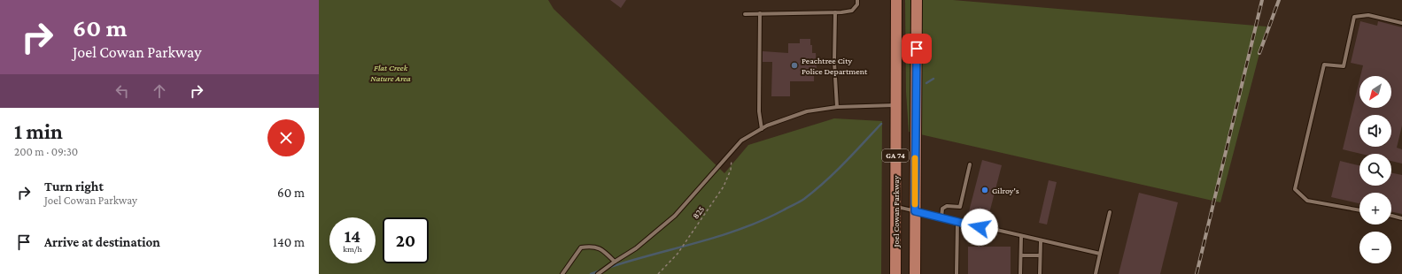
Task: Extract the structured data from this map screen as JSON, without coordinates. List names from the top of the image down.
{
  "streets": {
    "main road": ["GA 74", "Joel Cowan Parkway"],
    "path": ["825"]
  },
  "parks": ["Flat Creek Nature Area"],
  "places": ["Peachtree City Police Department", "Gilroy's"],
  "north": "bottom left",
  "page": {
    "turn": ["60 m", "Joel Cowan Parkway"],
    "map_buttons": ["+", "−"],
    "heading": ["1 min", "200 m · 09:30"],
    "list": [
      {
        "name": "Turn right",
        "note": "Joel Cowan Parkway",
        "value": "60 m"
      },
      {
        "name": "Arrive at destination",
        "value": "140 m"
      }
    ],
    "speed": "14 km/h",
    "limit": "20"
  }
}
